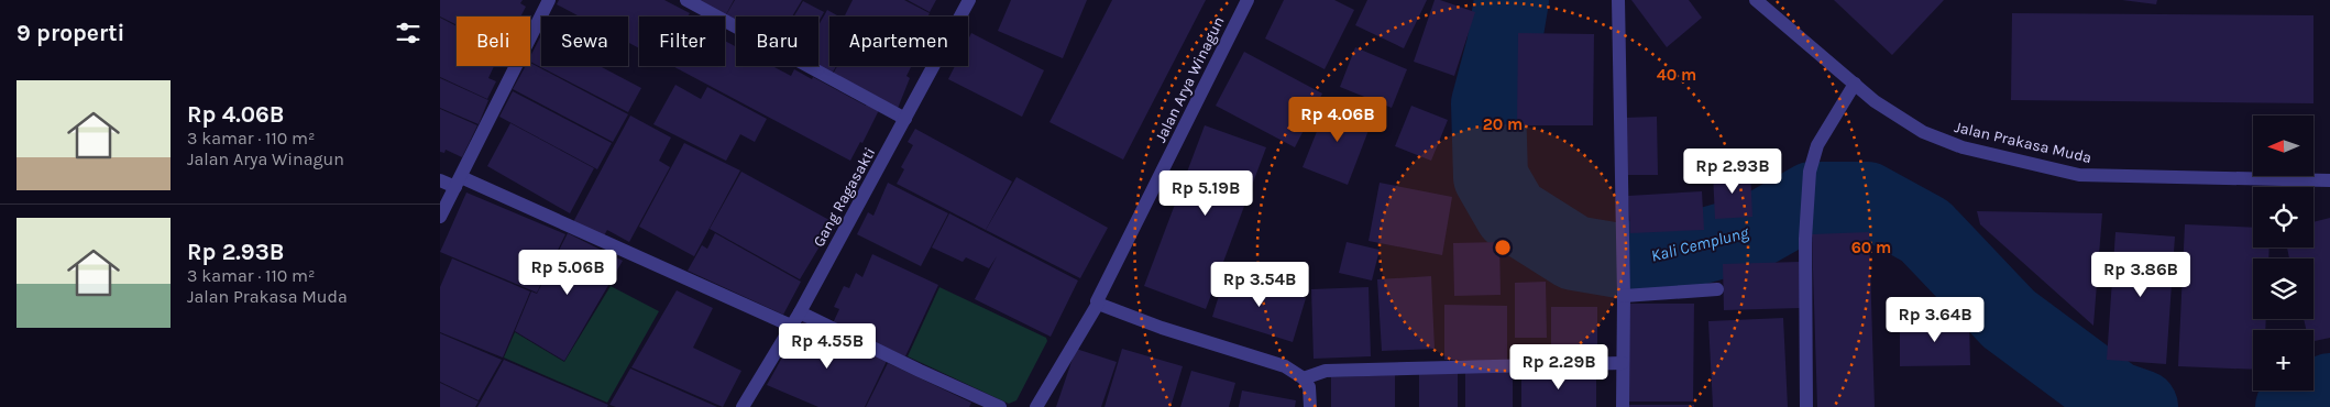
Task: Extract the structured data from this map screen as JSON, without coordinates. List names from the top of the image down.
{
  "streets": {
    "street": ["Jalan Arya Winagun", "Jalan Prakasa Muda", "Gang Ragasakti"]
  },
  "water": ["Kali Cemplung"],
  "north": "left",
  "page": {
    "heading": "9 properti",
    "chip": [
      "Beli",
      "Sewa",
      "Filter",
      "Baru",
      "Apartemen"
    ],
    "list": [
      {
        "name": "Rp 4.06B",
        "note": "3 kamar · 110 m² · Jalan Arya Winagun"
      },
      {
        "name": "Rp 2.93B",
        "note": "3 kamar · 110 m² · Jalan Prakasa Muda"
      }
    ],
    "price": [
      "Rp 4.06B",
      "Rp 2.93B",
      "Rp 5.19B",
      "Rp 5.06B",
      "Rp 3.86B",
      "Rp 3.54B",
      "Rp 3.64B",
      "Rp 4.55B",
      "Rp 2.29B"
    ],
    "map_buttons": "+"
  },
  "rings": ["40 m", "20 m", "60 m"]
}
